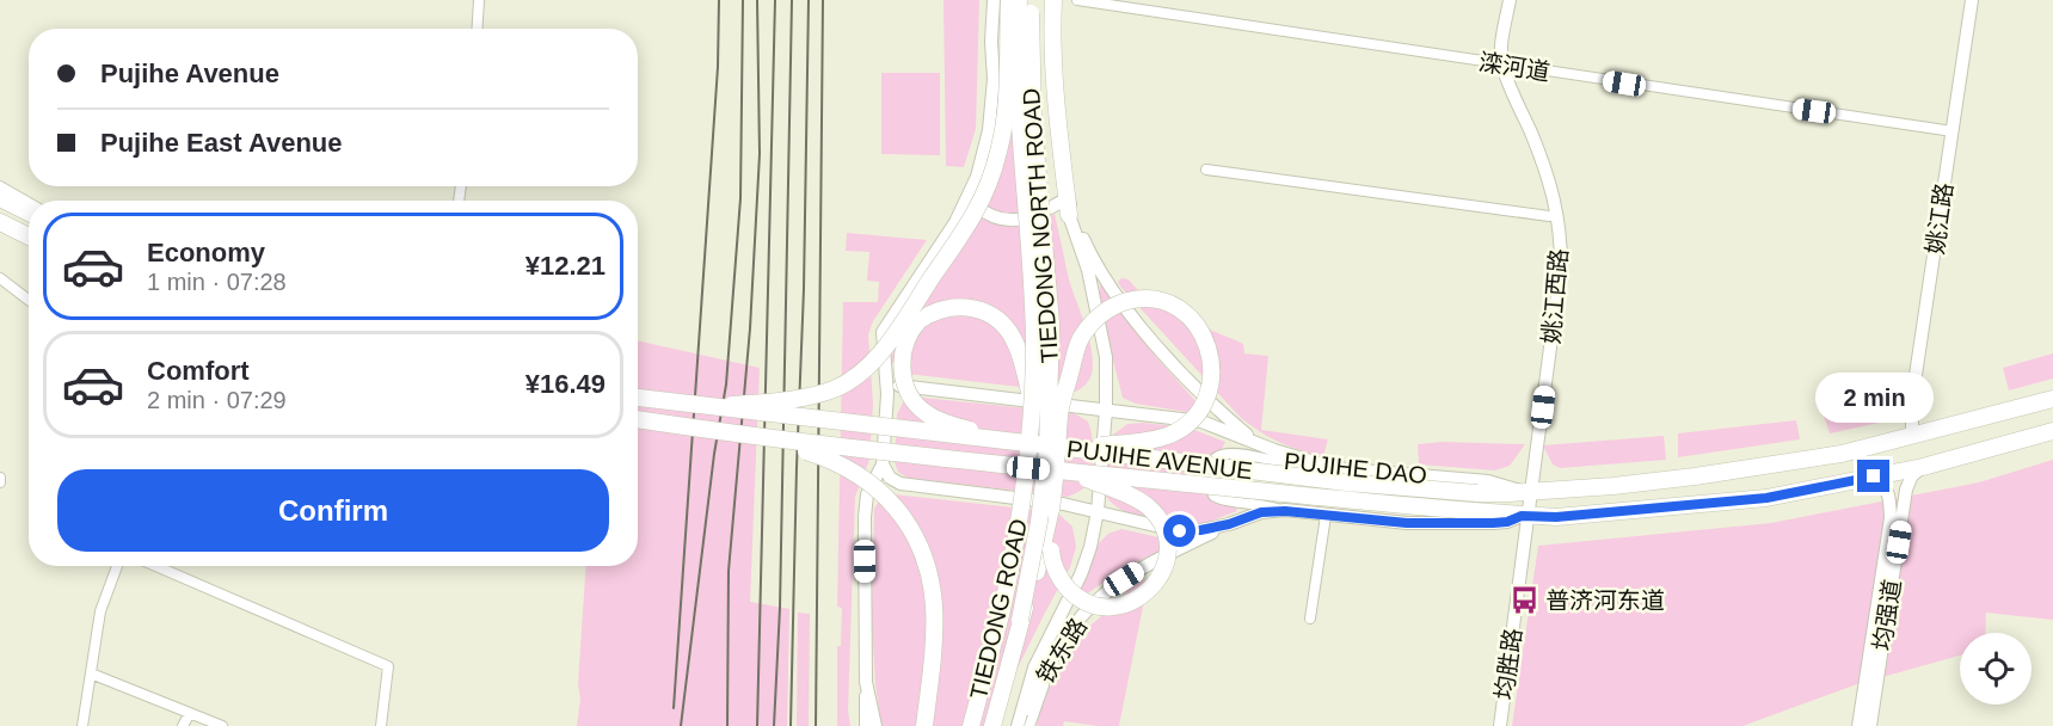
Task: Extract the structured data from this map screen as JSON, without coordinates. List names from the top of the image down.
{
  "streets": {
    "main road": ["TIEDONG NORTH ROAD", "PUJIHE AVENUE", "TIEDONG ROAD"],
    "street": [
      "滦河道",
      "姚江路",
      "姚江西路",
      "PUJIHE DAO",
      "均强道",
      "铁东路",
      "均胜路"
    ]
  },
  "crossings": [
    ["滦河道", "姚江路"],
    ["滦河道", "姚江西路"],
    ["TIEDONG NORTH ROAD", "PUJIHE AVENUE"],
    ["TIEDONG NORTH ROAD", "TIEDONG ROAD"],
    ["姚江西路", "PUJIHE AVENUE"],
    ["姚江西路", "PUJIHE DAO"],
    ["姚江西路", "均胜路"],
    ["PUJIHE AVENUE", "PUJIHE DAO"],
    ["PUJIHE AVENUE", "TIEDONG ROAD"],
    ["PUJIHE AVENUE", "均强道"],
    ["PUJIHE AVENUE", "铁东路"],
    ["PUJIHE AVENUE", "均胜路"],
    ["PUJIHE DAO", "均胜路"],
    ["TIEDONG ROAD", "铁东路"]
  ],
  "places": {
    "bus stop": ["普济河东道"]
  },
  "page": {
    "banner": ["Pujihe Avenue", "Pujihe East Avenue"],
    "list": [
      {
        "name": "Economy",
        "note": "1 min · 07:28",
        "value": "¥12.21"
      },
      {
        "name": "Comfort",
        "note": "2 min · 07:29",
        "value": "¥16.49"
      }
    ],
    "bubble": "2 min",
    "buttons": "Confirm"
  }
}
